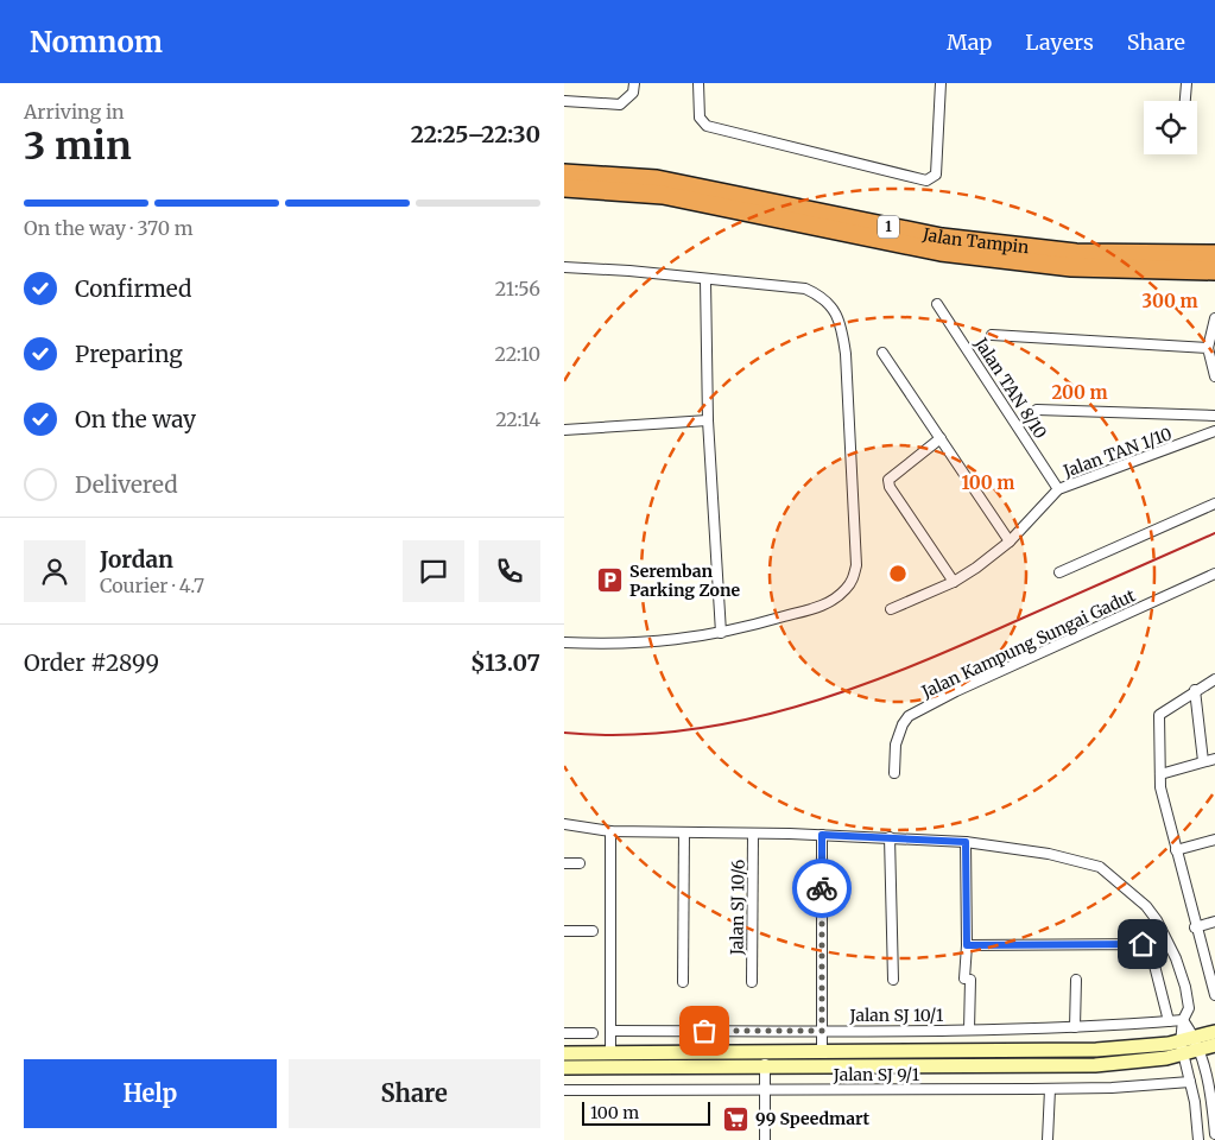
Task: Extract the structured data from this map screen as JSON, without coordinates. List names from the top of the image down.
{
  "streets": {
    "highway": ["1", "Jalan Tampin"],
    "street": [
      "Jalan TAN 8/10",
      "Jalan TAN 1/10",
      "Jalan Kampung Sungai Gadut",
      "Jalan SJ 10/6",
      "Jalan SJ 10/1",
      "Jalan SJ 9/1"
    ]
  },
  "crossings": [
    ["Jalan TAN 8/10", "Jalan TAN 1/10"]
  ],
  "places": {
    "parking": ["Seremban Parking Zone"],
    "supermarket": ["99 Speedmart"]
  },
  "scale_bar": "100 m",
  "page": {
    "header": "Nomnom",
    "nav": ["Map", "Layers", "Share"],
    "heading": ["3 min", "Arriving in", "22:25–22:30"],
    "panel": [
      "Jordan",
      "Courier · 4.7",
      "Order #2899",
      "$13.07"
    ],
    "bar": "On the way · 370 m",
    "list": [
      ["Confirmed", "21:56"],
      ["Preparing", "22:10"],
      ["On the way", "22:14"],
      "Delivered"
    ],
    "buttons": ["Help", "Share"],
    "scale": "100 m"
  },
  "rings": ["300 m", "200 m", "100 m"]
}
